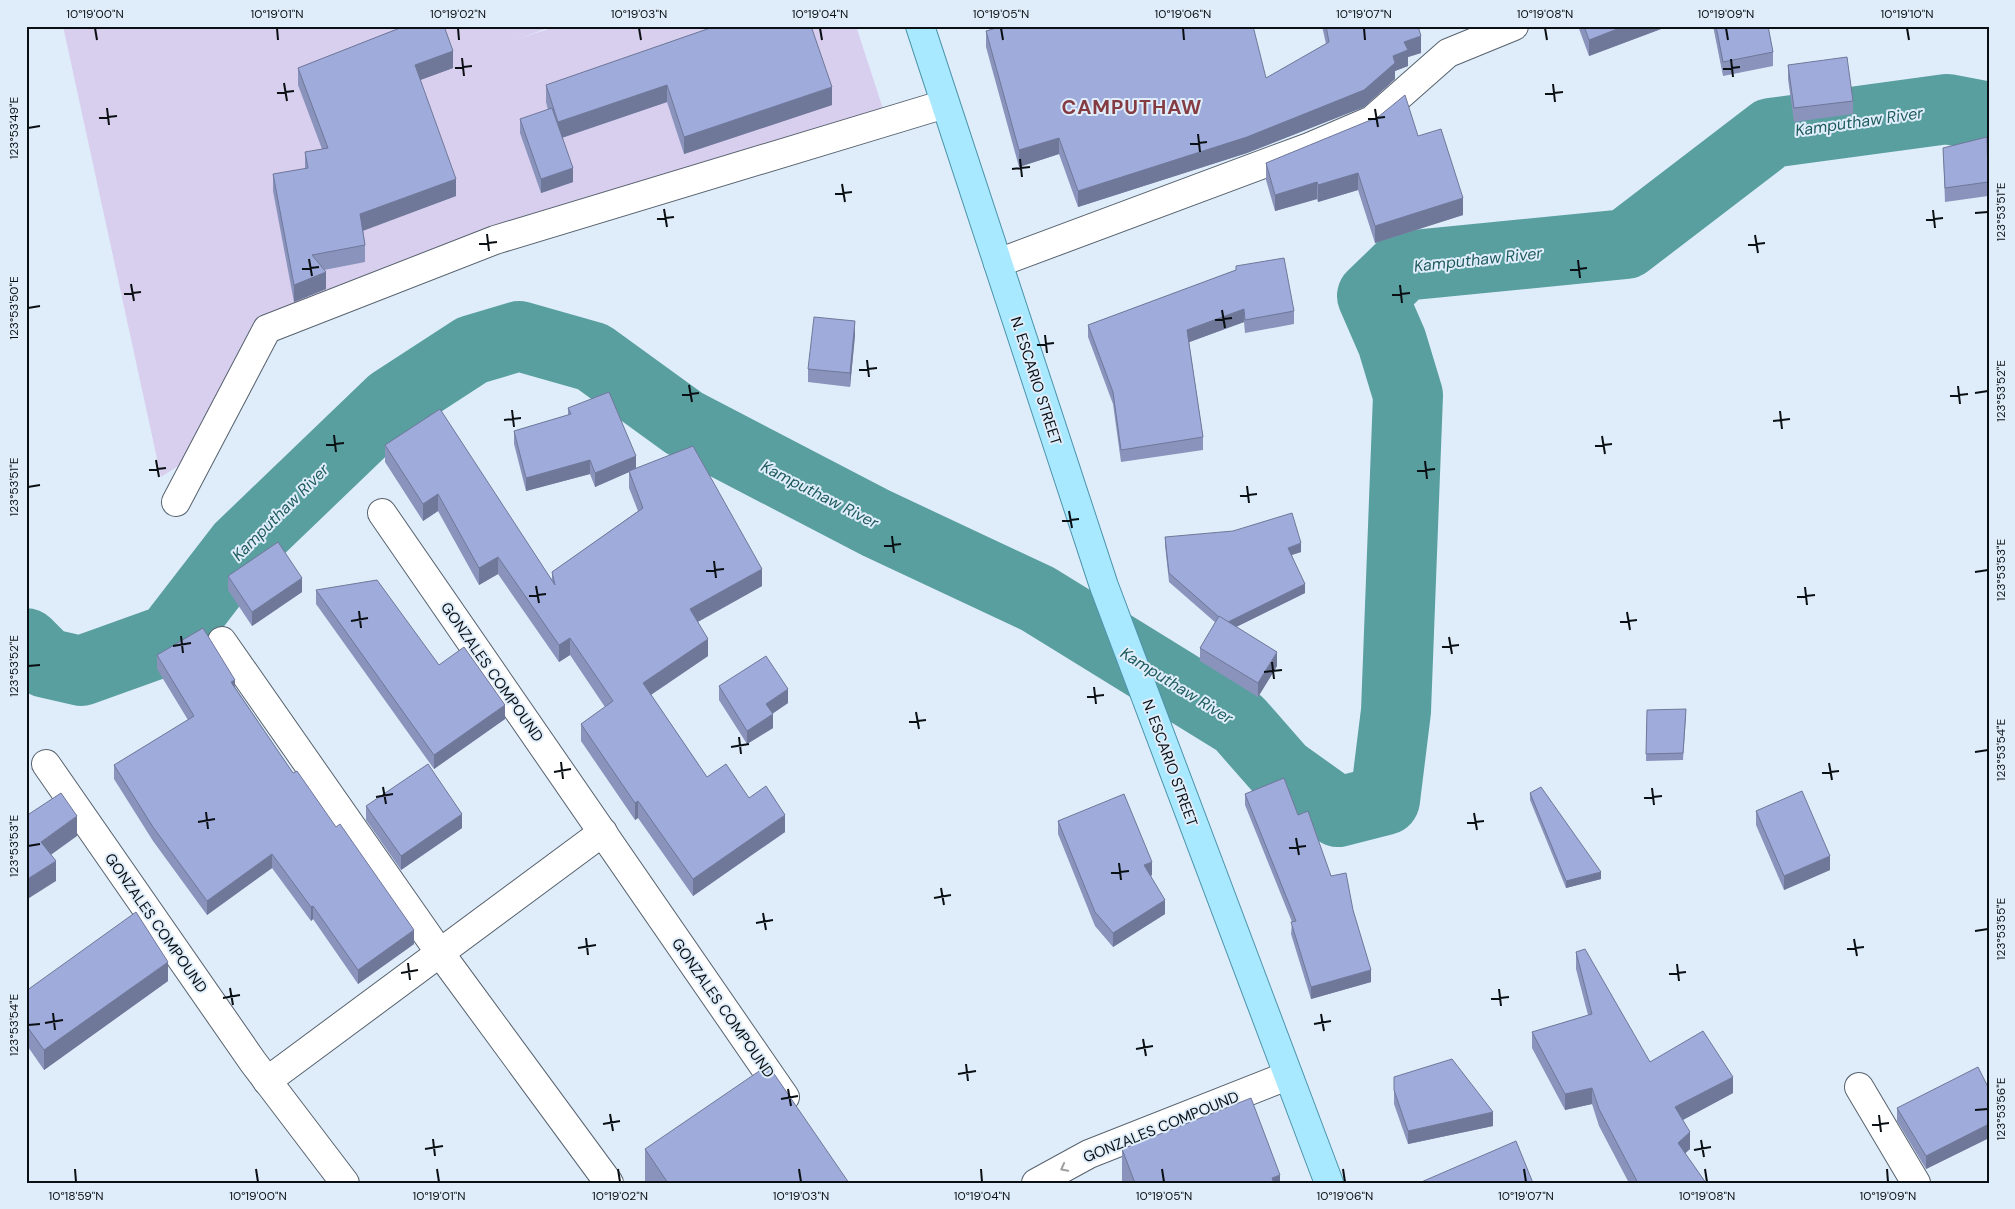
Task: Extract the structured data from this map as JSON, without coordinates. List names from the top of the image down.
{
  "streets": {
    "main road": ["N. ESCARIO STREET"],
    "street": ["GONZALES COMPOUND"]
  },
  "crossings": [
    ["N. ESCARIO STREET", "GONZALES COMPOUND"]
  ],
  "districts": ["CAMPUTHAW"],
  "water": ["Kamputhaw River"],
  "coordinates": [
    "10°19'00\"N",
    "10°19'01\"N",
    "10°19'02\"N",
    "10°19'03\"N",
    "10°19'04\"N",
    "10°19'05\"N",
    "10°19'06\"N",
    "10°19'07\"N",
    "10°19'08\"N",
    "10°19'09\"N",
    "10°19'10\"N",
    "123°53'49\"E",
    "123°53'51\"E",
    "123°53'50\"E",
    "123°53'52\"E",
    "123°53'53\"E",
    "123°53'54\"E",
    "123°53'55\"E",
    "123°53'56\"E",
    "10°18'59\"N"
  ]
}
